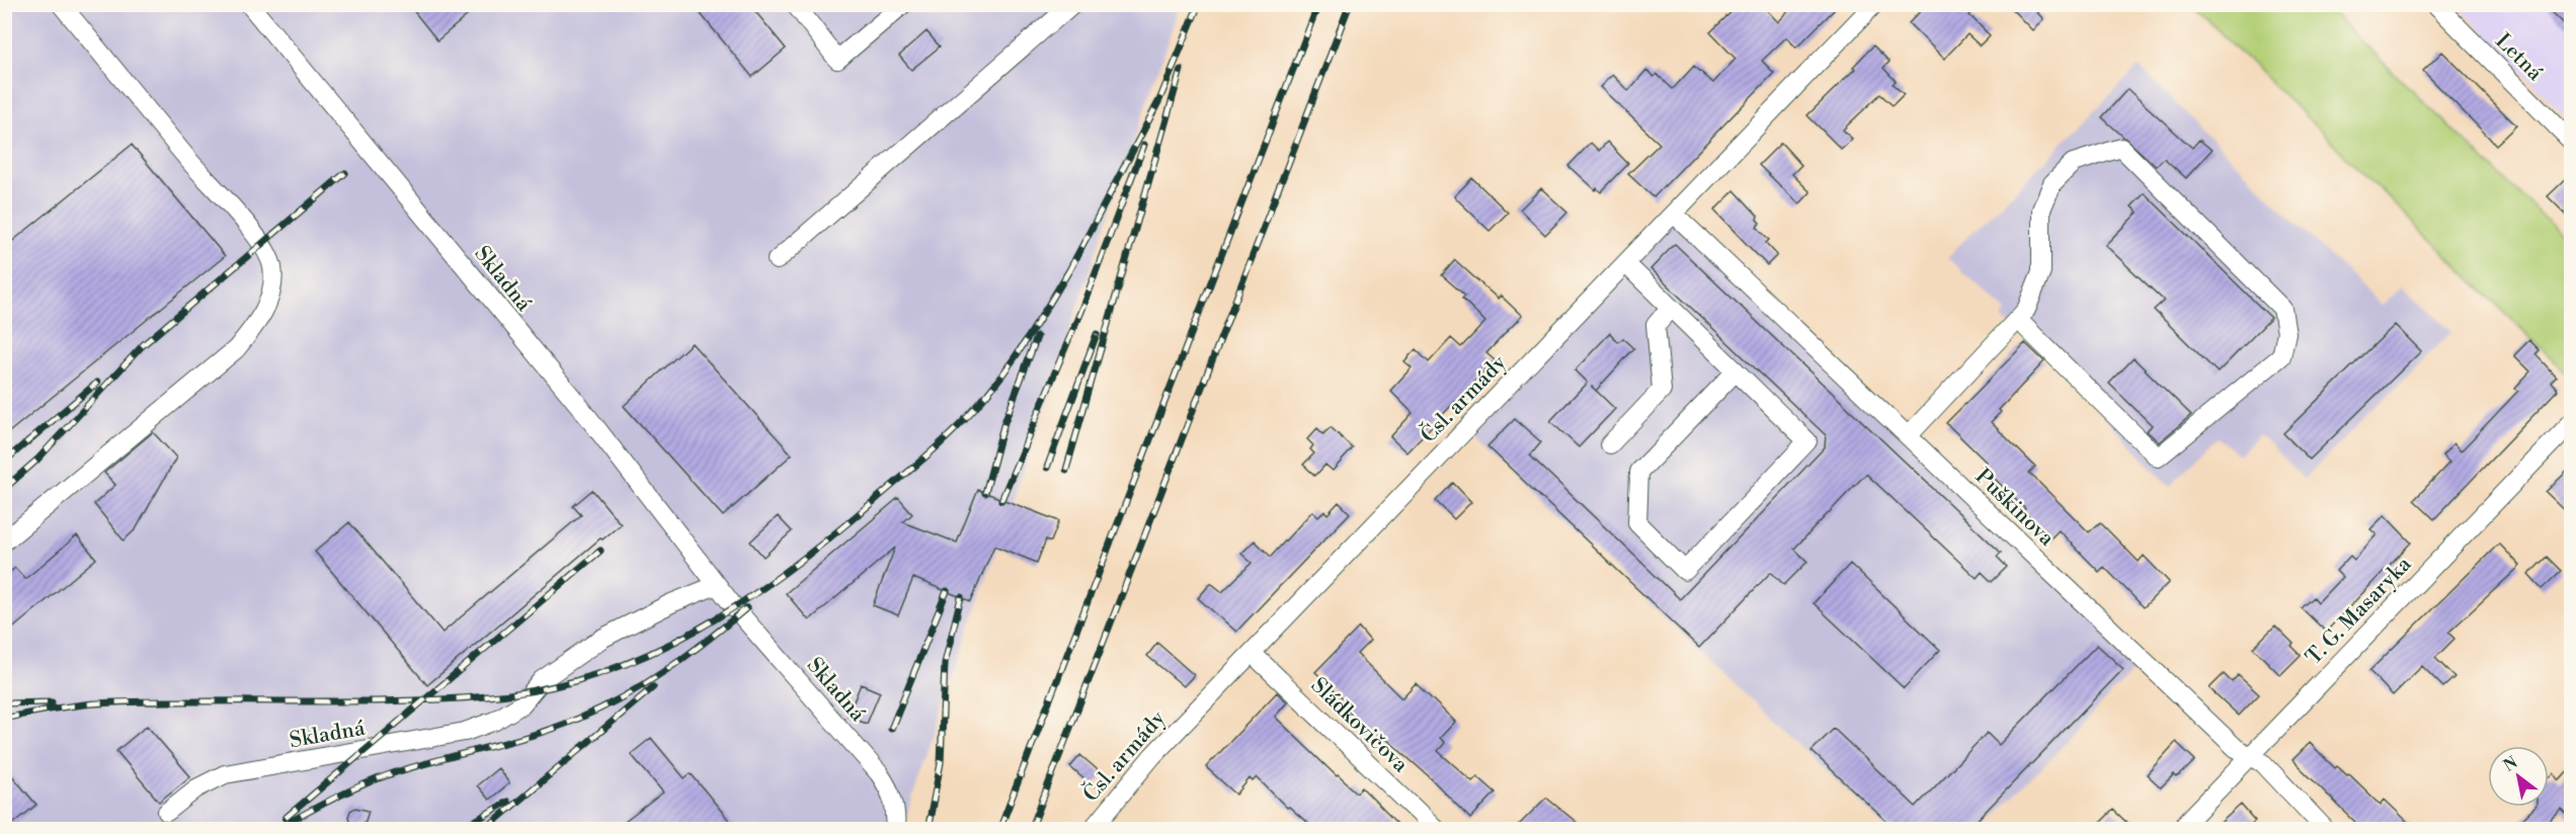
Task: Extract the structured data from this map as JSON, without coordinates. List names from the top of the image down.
{
  "streets": {
    "street": [
      "Letná",
      "Skladná",
      "Čsl. armády",
      "Puškinova",
      "T. G. Masaryka",
      "Sládkovičova"
    ]
  },
  "crossings": [
    ["Čsl. armády", "Puškinova"],
    ["Čsl. armády", "Sládkovičova"],
    ["Puškinova", "T. G. Masaryka"]
  ],
  "north": "top left"
}
